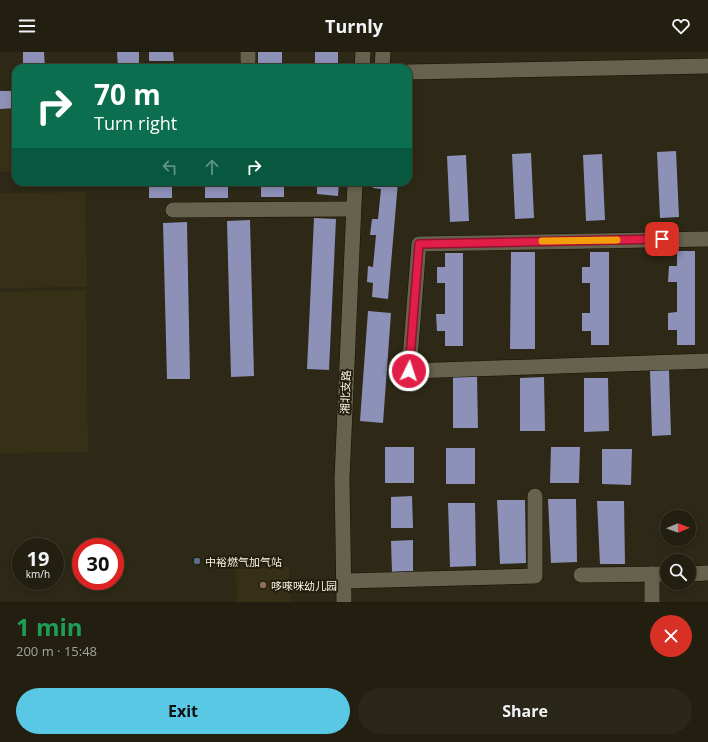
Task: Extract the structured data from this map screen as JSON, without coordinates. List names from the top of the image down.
{
  "streets": {
    "street": ["湘北支路"]
  },
  "places": ["中裕燃气加气站", "哆唻咪幼儿园"],
  "north": "right",
  "page": {
    "header": "Turnly",
    "turn": ["70 m", "Turn right"],
    "speed": "19 km/h",
    "limit": "30",
    "heading": ["1 min", "200 m · 15:48"],
    "buttons": ["Exit", "Share"]
  }
}
